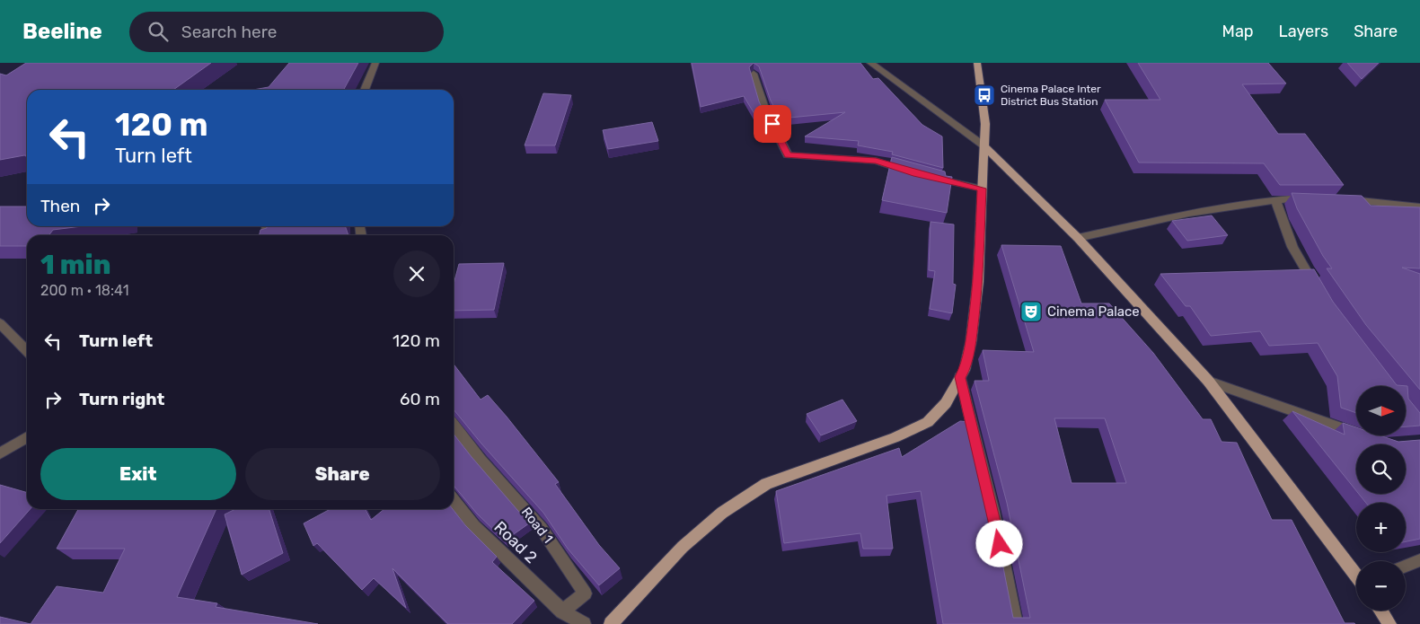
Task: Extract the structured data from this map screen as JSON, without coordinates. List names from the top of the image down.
{
  "streets": {
    "street": ["Road 1", "Road 2"]
  },
  "crossings": [
    ["Road 1", "Road 2"]
  ],
  "places": {
    "bus stop": ["Cinema Palace Inter District Bus Station"],
    "theatre": ["Cinema Palace"]
  },
  "north": "right",
  "page": {
    "header": "Beeline",
    "search": "Search here",
    "nav": ["Map", "Layers", "Share"],
    "turn": ["120 m", "Turn left"],
    "then": "Then",
    "heading": ["1 min", "200 m · 18:41"],
    "list": [
      {
        "name": "Turn left",
        "value": "120 m"
      },
      {
        "name": "Turn right",
        "value": "60 m"
      }
    ],
    "map_buttons": ["+", "−"],
    "buttons": ["Exit", "Share"]
  }
}
